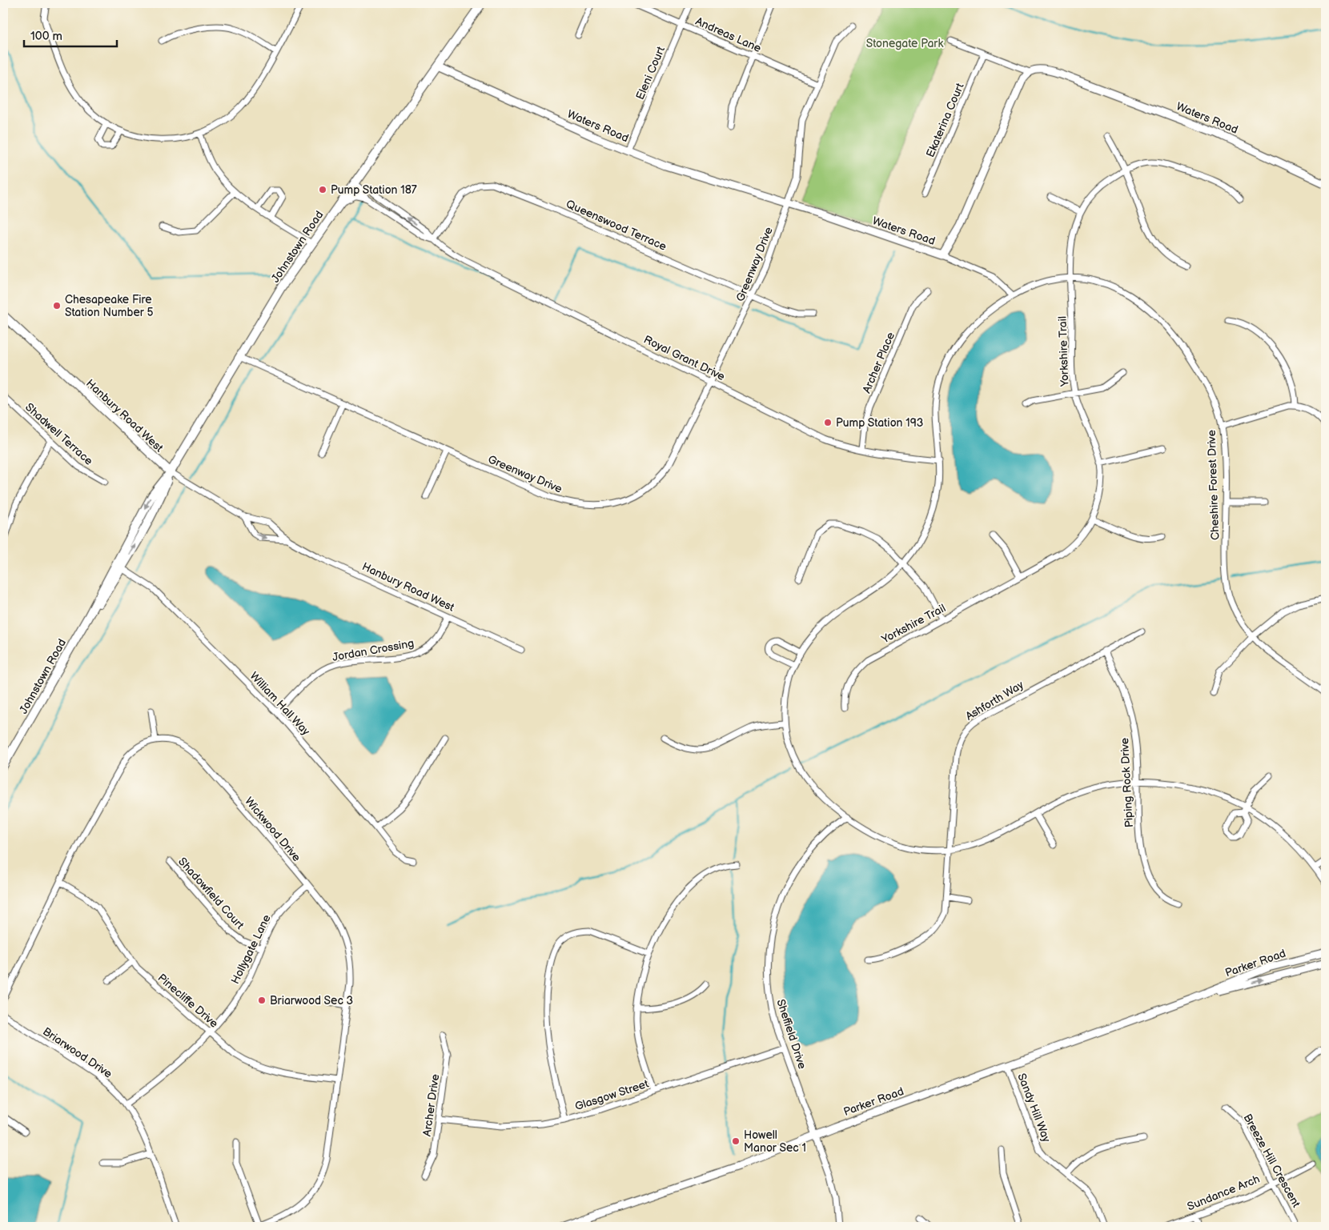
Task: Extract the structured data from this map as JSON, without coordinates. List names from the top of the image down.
{
  "streets": {
    "main road": ["Johnstown Road", "Hanbury Road West"],
    "street": [
      "Andreas Lane",
      "Eleni Court",
      "Waters Road",
      "Ekaterina Court",
      "Queenswood Terrace",
      "Greenway Drive",
      "Yorkshire Trail",
      "Royal Grant Drive",
      "Archer Place",
      "Shadwell Terrace",
      "Cheshire Forest Drive",
      "Jordan Crossing",
      "Ashforth Way",
      "William Hall Way",
      "Piping Rock Drive",
      "Wickwood Drive",
      "Shadowfield Court",
      "Hollygate Lane",
      "Parker Road",
      "Pinecliffe Drive",
      "Sheffield Drive",
      "Briarwood Drive",
      "Glasgow Street",
      "Archer Drive",
      "Sandy Hill Way",
      "Breeze Hill Crescent",
      "Sundance Arch"
    ]
  },
  "crossings": [
    ["Andreas Lane", "Eleni Court"],
    ["Andreas Lane", "Greenway Drive"],
    ["Eleni Court", "Waters Road"],
    ["Waters Road", "Johnstown Road"],
    ["Waters Road", "Greenway Drive"],
    ["Queenswood Terrace", "Greenway Drive"],
    ["Queenswood Terrace", "Royal Grant Drive"],
    ["Johnstown Road", "Greenway Drive"],
    ["Johnstown Road", "Royal Grant Drive"],
    ["Johnstown Road", "Hanbury Road West"],
    ["Johnstown Road", "William Hall Way"],
    ["Greenway Drive", "Royal Grant Drive"],
    ["Yorkshire Trail", "Cheshire Forest Drive"],
    ["Royal Grant Drive", "Archer Place"],
    ["Royal Grant Drive", "Cheshire Forest Drive"],
    ["Hanbury Road West", "Jordan Crossing"],
    ["Cheshire Forest Drive", "Ashforth Way"],
    ["Cheshire Forest Drive", "Piping Rock Drive"],
    ["Cheshire Forest Drive", "Sheffield Drive"],
    ["Jordan Crossing", "William Hall Way"],
    ["Ashforth Way", "Piping Rock Drive"],
    ["Wickwood Drive", "Hollygate Lane"],
    ["Wickwood Drive", "Pinecliffe Drive"],
    ["Shadowfield Court", "Hollygate Lane"],
    ["Hollygate Lane", "Pinecliffe Drive"],
    ["Hollygate Lane", "Briarwood Drive"],
    ["Parker Road", "Sheffield Drive"],
    ["Parker Road", "Sandy Hill Way"],
    ["Sheffield Drive", "Glasgow Street"],
    ["Glasgow Street", "Archer Drive"],
    ["Breeze Hill Crescent", "Sundance Arch"]
  ],
  "parks": ["Stonegate Park"],
  "places": [
    "Pump Station 187",
    "Chesapeake Fire Station Number 5",
    "Pump Station 193",
    "Briarwood Sec 3",
    "Howell Manor Sec 1"
  ],
  "scale_bar": "100 m"
}
